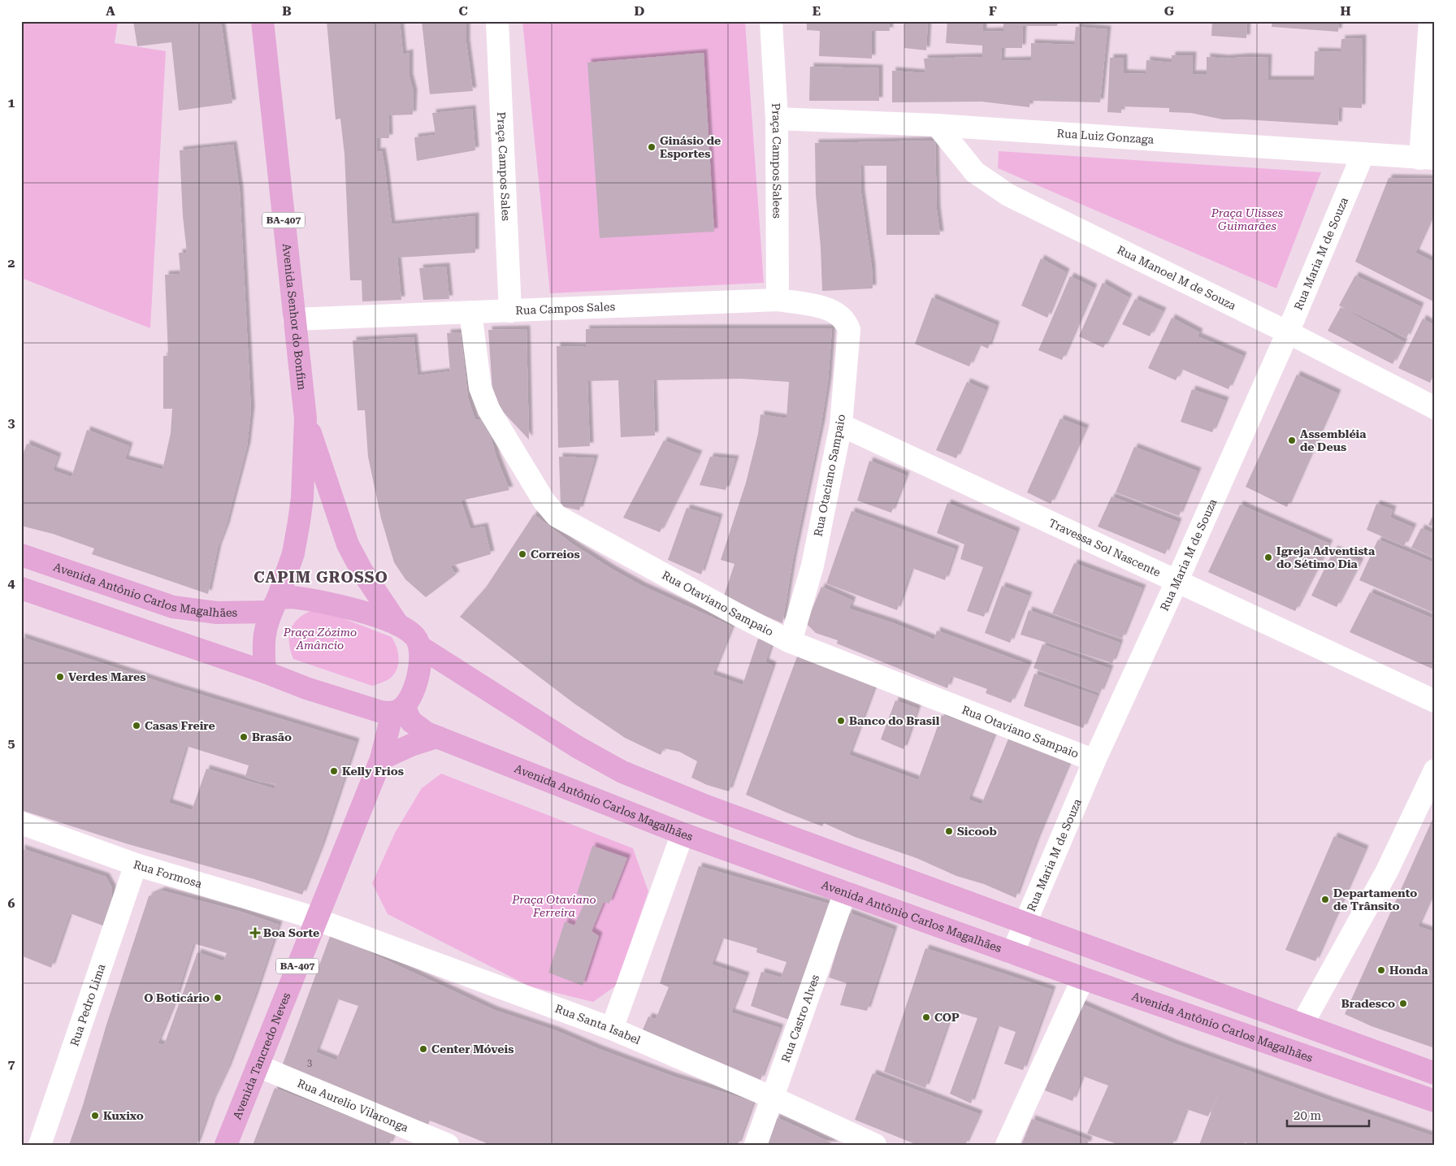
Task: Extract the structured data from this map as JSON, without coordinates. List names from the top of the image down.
{
  "streets": {
    "main road": [
      "BA-407",
      "Avenida Senhor do Bonfim",
      "Avenida Antônio Carlos Magalhães",
      "Avenida Tancredo Neves"
    ],
    "street": [
      "Rua Luiz Gonzaga",
      "Praça Campos Salees",
      "Praça Campos Sales",
      "Rua Maria M de Souza",
      "Rua Manoel M de Souza",
      "Rua Campos Sales",
      "Rua Otaciano Sampaio",
      "Travessa Sol Nascente",
      "Rua Otaviano Sampaio",
      "Rua Formosa",
      "Rua Pedro Lima",
      "Rua Castro Alves",
      "Rua Santa Isabel",
      "Rua Aurelio Vilaronga"
    ]
  },
  "crossings": [
    ["Rua Luiz Gonzaga", "Praça Campos Salees"],
    ["Rua Luiz Gonzaga", "Rua Maria M de Souza"],
    ["Rua Luiz Gonzaga", "Rua Manoel M de Souza"],
    ["Praça Campos Salees", "Rua Campos Sales"],
    ["Praça Campos Sales", "Rua Campos Sales"],
    ["Rua Maria M de Souza", "Rua Manoel M de Souza"],
    ["Rua Maria M de Souza", "Travessa Sol Nascente"],
    ["Rua Maria M de Souza", "Avenida Antônio Carlos Magalhães"],
    ["Rua Maria M de Souza", "Rua Otaviano Sampaio"],
    ["Rua Campos Sales", "Avenida Senhor do Bonfim"],
    ["Rua Campos Sales", "Rua Otaciano Sampaio"],
    ["Rua Campos Sales", "Rua Otaviano Sampaio"],
    ["Avenida Senhor do Bonfim", "Avenida Antônio Carlos Magalhães"],
    ["Rua Otaciano Sampaio", "Travessa Sol Nascente"],
    ["Rua Otaciano Sampaio", "Rua Otaviano Sampaio"],
    ["Avenida Antônio Carlos Magalhães", "Rua Castro Alves"],
    ["Avenida Antônio Carlos Magalhães", "Avenida Tancredo Neves"],
    ["Rua Formosa", "Rua Pedro Lima"],
    ["Rua Formosa", "Rua Santa Isabel"],
    ["Rua Formosa", "Avenida Tancredo Neves"],
    ["Rua Castro Alves", "Rua Santa Isabel"],
    ["Rua Santa Isabel", "Avenida Tancredo Neves"],
    ["Avenida Tancredo Neves", "Rua Aurelio Vilaronga"]
  ],
  "districts": ["CAPIM GROSSO"],
  "parks": ["Praça Ulisses Guimarães", "Praça Zózimo Amâncio", "Praça Otaviano Ferreira"],
  "places": {
    "other": [
      "Ginásio de Esportes",
      "Assembléia de Deus",
      "Correios",
      "Igreja Adventista do Sétimo Dia",
      "Verdes Mares",
      "Banco do Brasil",
      "Casas Freire",
      "Brasão",
      "Kelly Frios",
      "Sicoob",
      "Departamento de Trânsito",
      "Honda",
      "O Boticário",
      "Bradesco",
      "COP",
      "Center Móveis",
      "Kuxixo"
    ],
    "health": ["Boa Sorte"]
  },
  "house_numbers": ["3"],
  "scale_bar": "20 m",
  "grid": {
    "columns": [
      "A",
      "B",
      "C",
      "D",
      "E",
      "F",
      "G",
      "H"
    ],
    "rows": [
      "1",
      "2",
      "3",
      "4",
      "5",
      "6",
      "7"
    ]
  }
}
